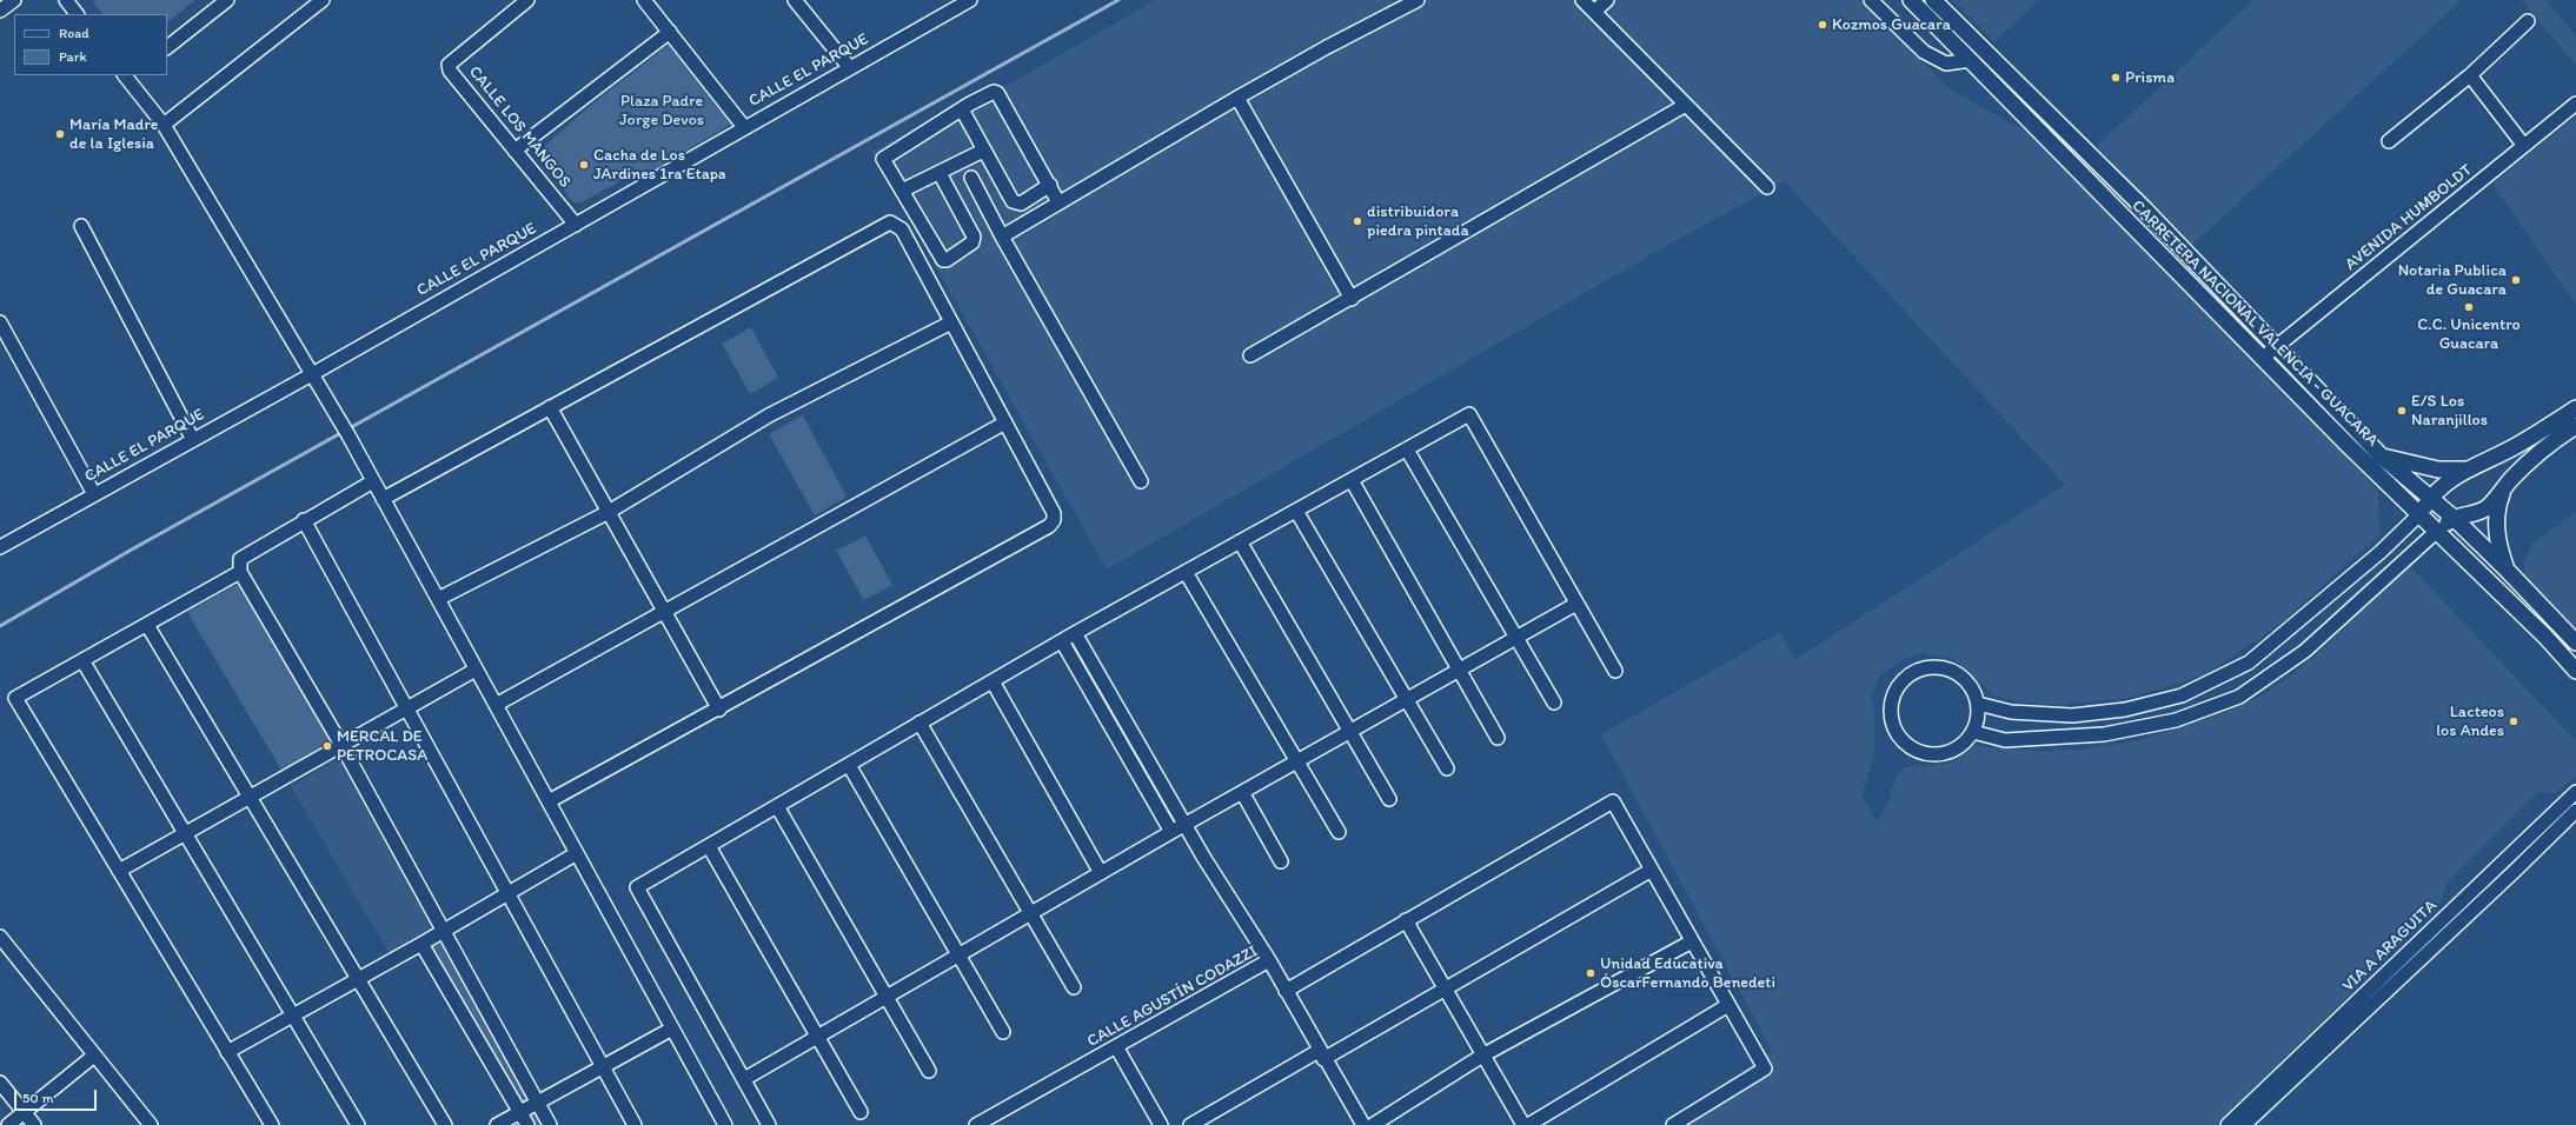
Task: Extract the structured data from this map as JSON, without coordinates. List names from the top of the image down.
{
  "streets": {
    "main road": ["CARRETERA NACIONAL VALENCIA - GUACARA"],
    "street": [
      "CALLE EL PARQUE",
      "CALLE LOS MANGOS",
      "AVENIDA HUMBOLDT",
      "VIA A ARAGUITA",
      "CALLE AGUSTÍN CODAZZI"
    ]
  },
  "crossings": [
    ["CALLE EL PARQUE", "CALLE LOS MANGOS"],
    ["AVENIDA HUMBOLDT", "CARRETERA NACIONAL VALENCIA - GUACARA"]
  ],
  "parks": ["Plaza Padre Jorge Devos"],
  "places": [
    "Kozmos Guacara",
    "Prisma",
    "María Madre de la Iglesia",
    "Cacha de Los JArdines 1ra Etapa",
    "distribuidora piedra pintada",
    "Notaria Publica de Guacara",
    "C.C. Unicentro Guacara",
    "E/S Los Naranjillos",
    "Lacteos los Andes",
    "MERCAL DE PETROCASA",
    "Unidad Educativa ÓscarFernando Benedeti"
  ],
  "legend": ["Road", "Park"],
  "scale_bar": "50 m"
}
